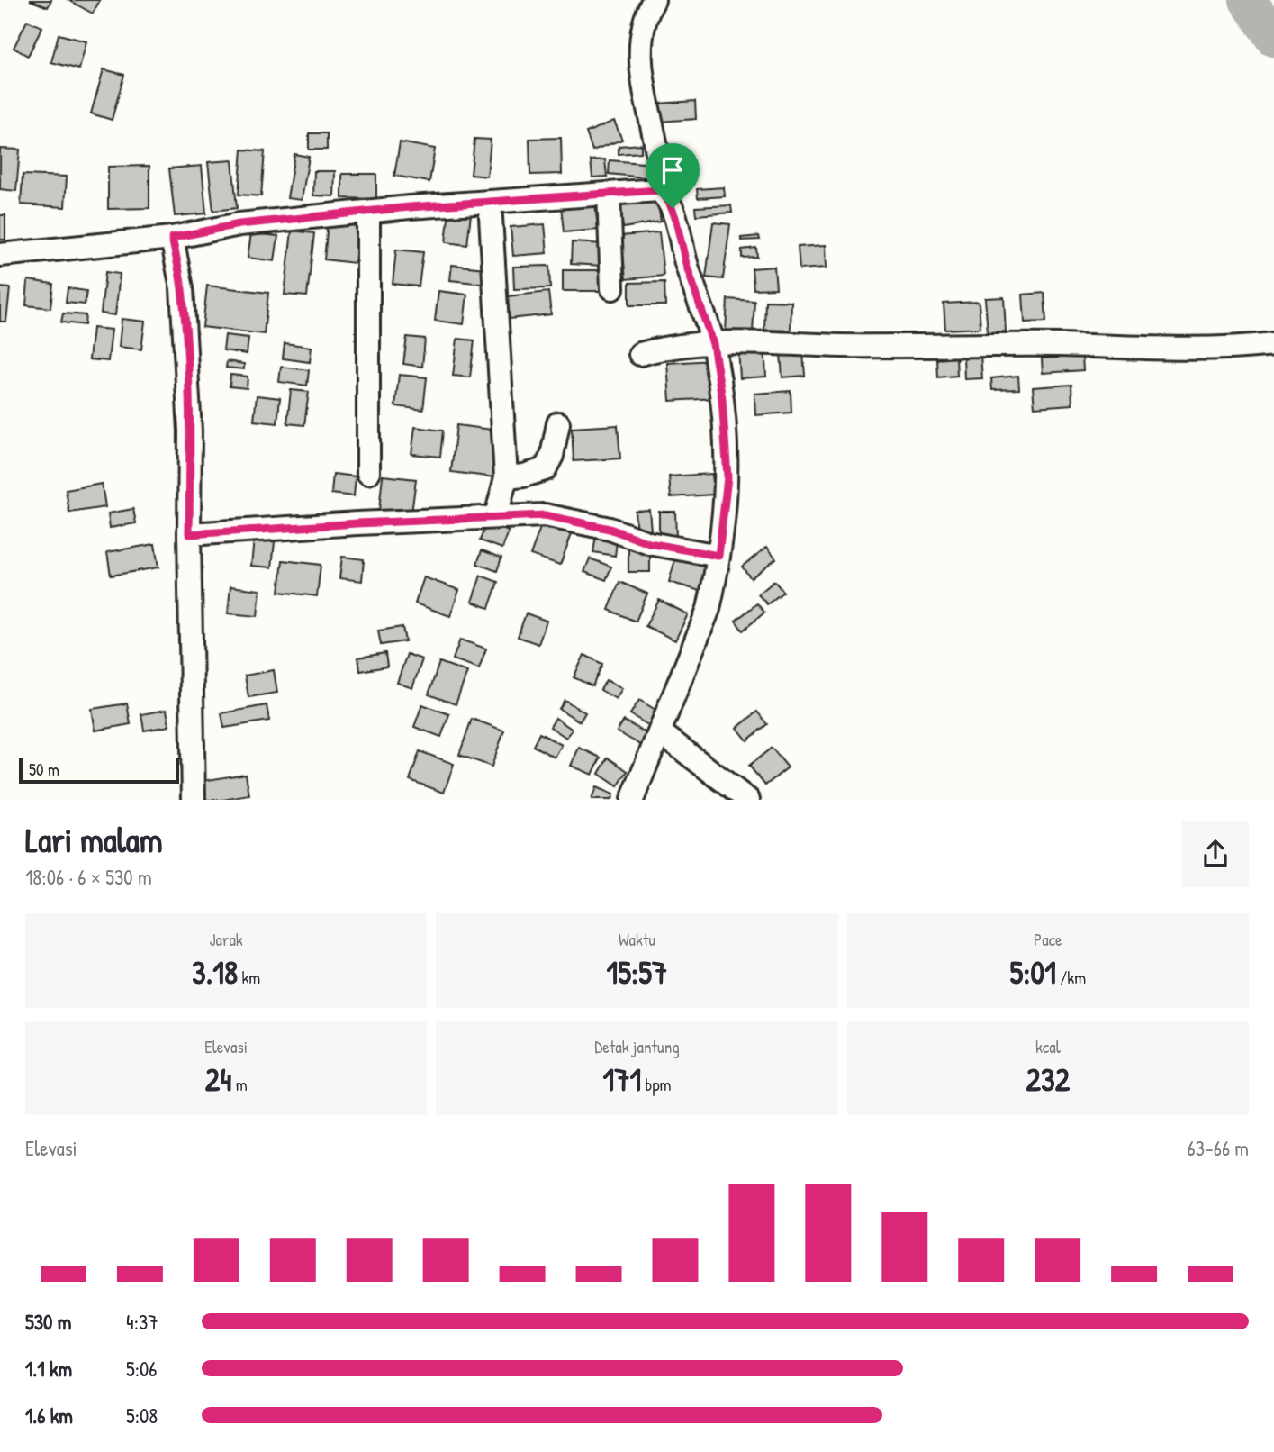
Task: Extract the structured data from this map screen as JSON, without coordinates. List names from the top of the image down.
{
  "scale_bar": "50 m",
  "page": {
    "scale": "50 m",
    "heading": ["Lari malam", "18:06 · 6 × 530 m"],
    "stats": [
      ["Jarak", "3.18 km"],
      ["Waktu", "15:57"],
      ["Pace", "5:01 /km"],
      ["Elevasi", "24 m"],
      ["Detak jantung", "171 bpm"],
      ["kcal", "232"]
    ],
    "chart": ["Elevasi", "63–66 m"],
    "list": [
      {
        "name": "530 m",
        "note": "4:37"
      },
      {
        "name": "1.1 km",
        "note": "5:06"
      },
      {
        "name": "1.6 km",
        "note": "5:08"
      }
    ]
  }
}
